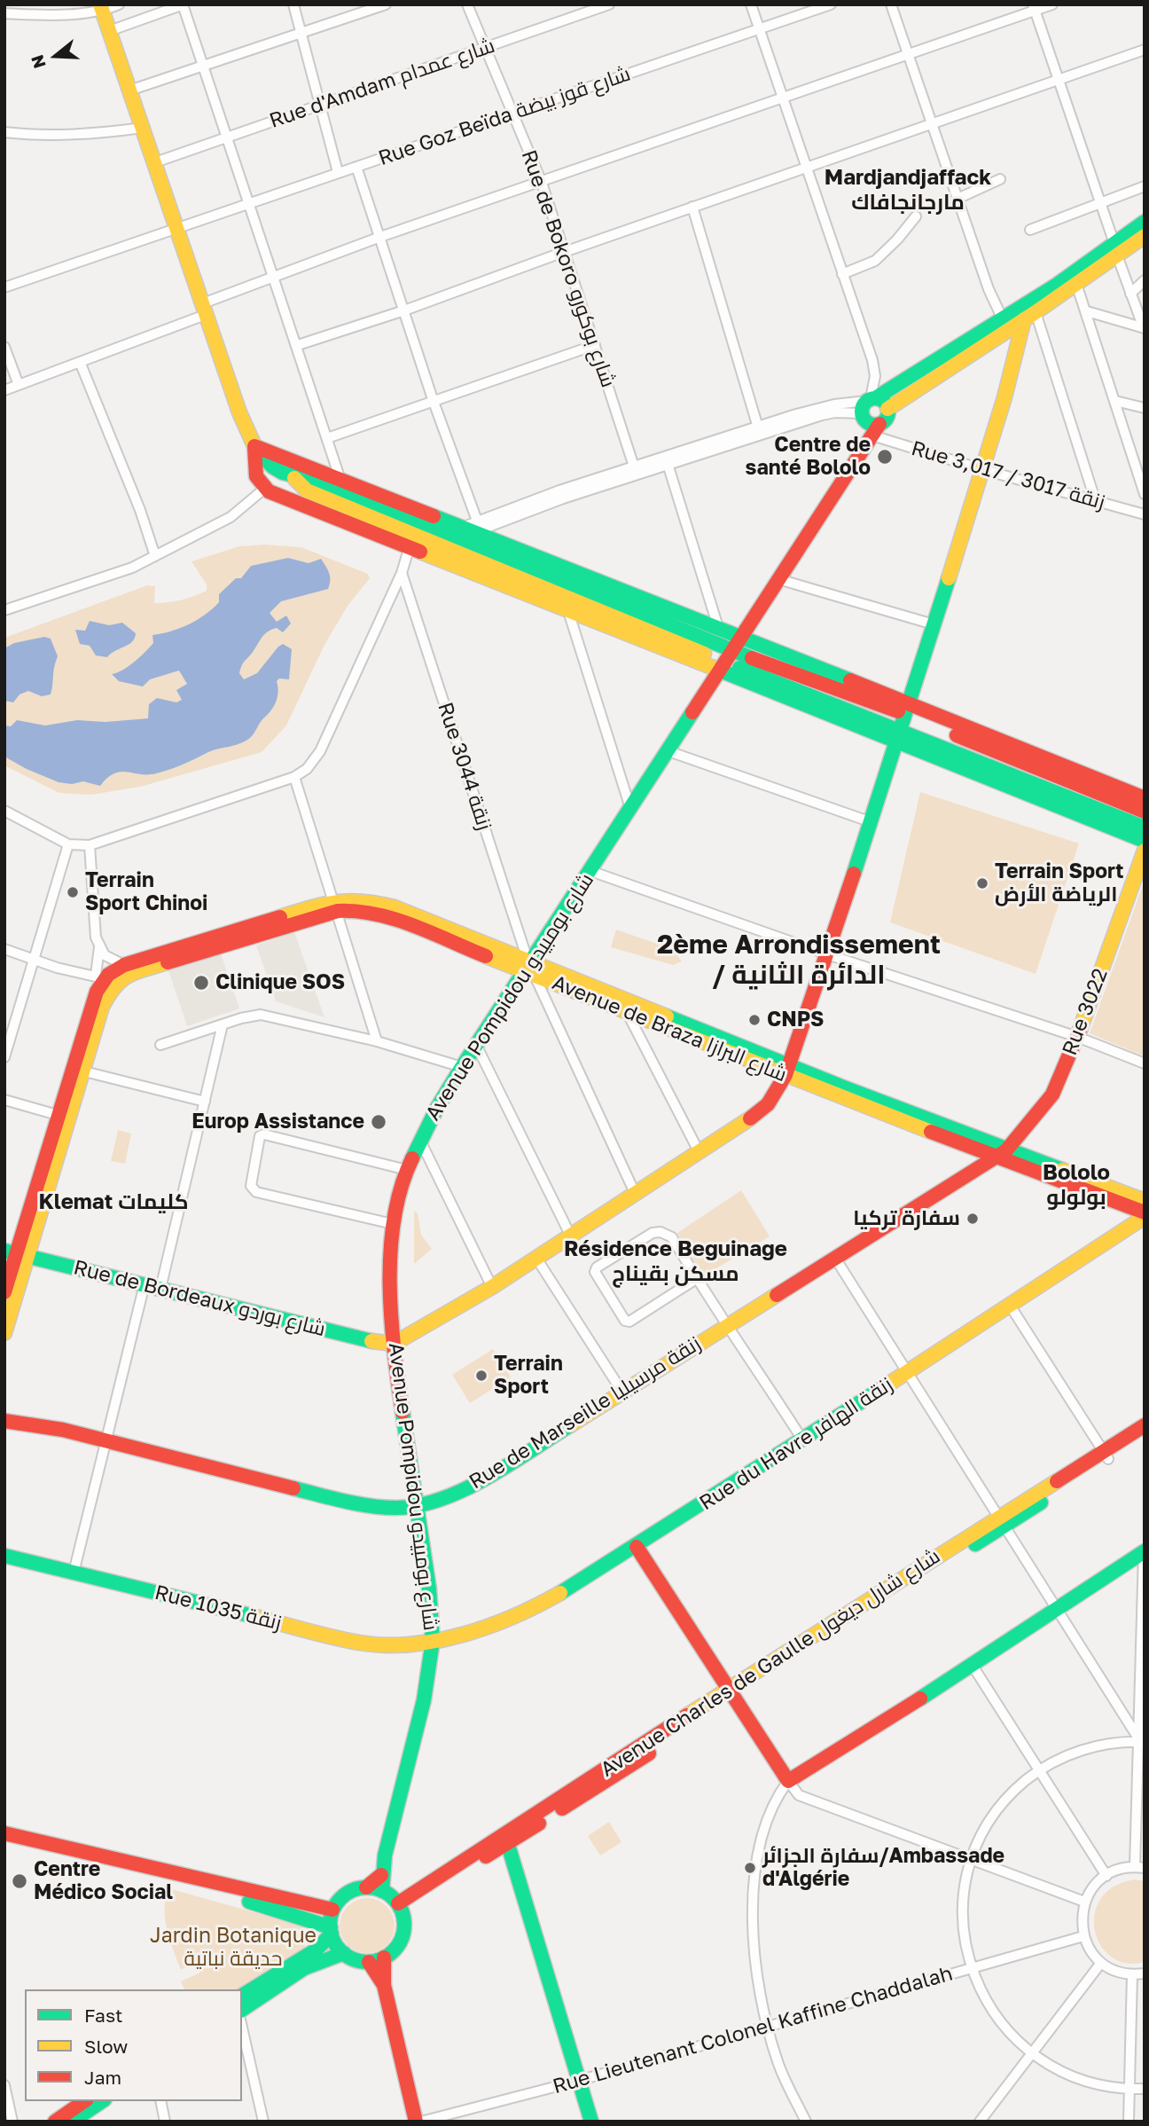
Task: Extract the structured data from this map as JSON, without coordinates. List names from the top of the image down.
{
  "streets": {
    "main road": [
      "Avenue Pompidou شارع بومبيدو",
      "Rue 3022",
      "Avenue de Braza شارع البرازا",
      "Rue de Bordeaux شارع بوردو",
      "Rue de Marseille زنقة مرسيليا",
      "Rue du Havre زنقة الهافر",
      "Rue 1035 زنقة",
      "Avenue Charles de Gaulle شارع شارل ديغول"
    ],
    "street": [
      "Rue d'Amdam شارع عمدام",
      "Rue Goz Beïda شارع قوز بيضة",
      "Rue de Bokoro شارع بوكورو",
      "Rue 3,017 / زنقة 3017",
      "Rue 3044 زنقة",
      "Rue Lieutenant Colonel Kaffine Chaddalah"
    ]
  },
  "crossings": [
    ["Rue d'Amdam شارع عمدام", "Rue de Bokoro شارع بوكورو"],
    ["Rue Goz Beïda شارع قوز بيضة", "Rue de Bokoro شارع بوكورو"],
    ["Rue 3,017 / زنقة 3017", "Avenue Pompidou شارع بومبيدو"],
    ["Rue 3044 زنقة", "Avenue Pompidou شارع بومبيدو"],
    ["Rue 3044 زنقة", "Avenue de Braza شارع البرازا"],
    ["Avenue Pompidou شارع بومبيدو", "Avenue de Braza شارع البرازا"],
    ["Avenue Pompidou شارع بومبيدو", "Rue de Bordeaux شارع بوردو"],
    ["Avenue Pompidou شارع بومبيدو", "Rue de Marseille زنقة مرسيليا"],
    ["Avenue Pompidou شارع بومبيدو", "Rue du Havre زنقة الهافر"],
    ["Avenue Pompidou شارع بومبيدو", "Rue 1035 زنقة"],
    ["Avenue Pompidou شارع بومبيدو", "Avenue Charles de Gaulle شارع شارل ديغول"],
    ["Rue 3022", "Avenue de Braza شارع البرازا"],
    ["Rue 3022", "Rue de Marseille زنقة مرسيليا"],
    ["Avenue de Braza شارع البرازا", "Rue de Bordeaux شارع بوردو"],
    ["Avenue de Braza شارع البرازا", "Rue de Marseille زنقة مرسيليا"],
    ["Avenue de Braza شارع البرازا", "Rue du Havre زنقة الهافر"],
    ["Rue du Havre زنقة الهافر", "Rue 1035 زنقة"]
  ],
  "districts": [
    "Mardjandjaffack مارجانجافاك",
    "2ème Arrondissement / الدائرة الثانية",
    "Bololo بولولو",
    "Klemat كليمات",
    "Résidence Beguinage مسكن بقيناج"
  ],
  "parks": ["Jardin Botanique حديقة نباتية"],
  "places": [
    "Centre de santé Bololo",
    "Terrain Sport الرياضة الأرض",
    "Terrain Sport Chinoi",
    "Clinique SOS",
    "CNPS",
    "Europ Assistance",
    "سفارة تركيا",
    "Terrain Sport",
    "سفارة الجزائر/Ambassade d'Algérie",
    "Centre Médico Social"
  ],
  "legend": ["Fast", "Slow", "Jam"],
  "north": "left"
}
